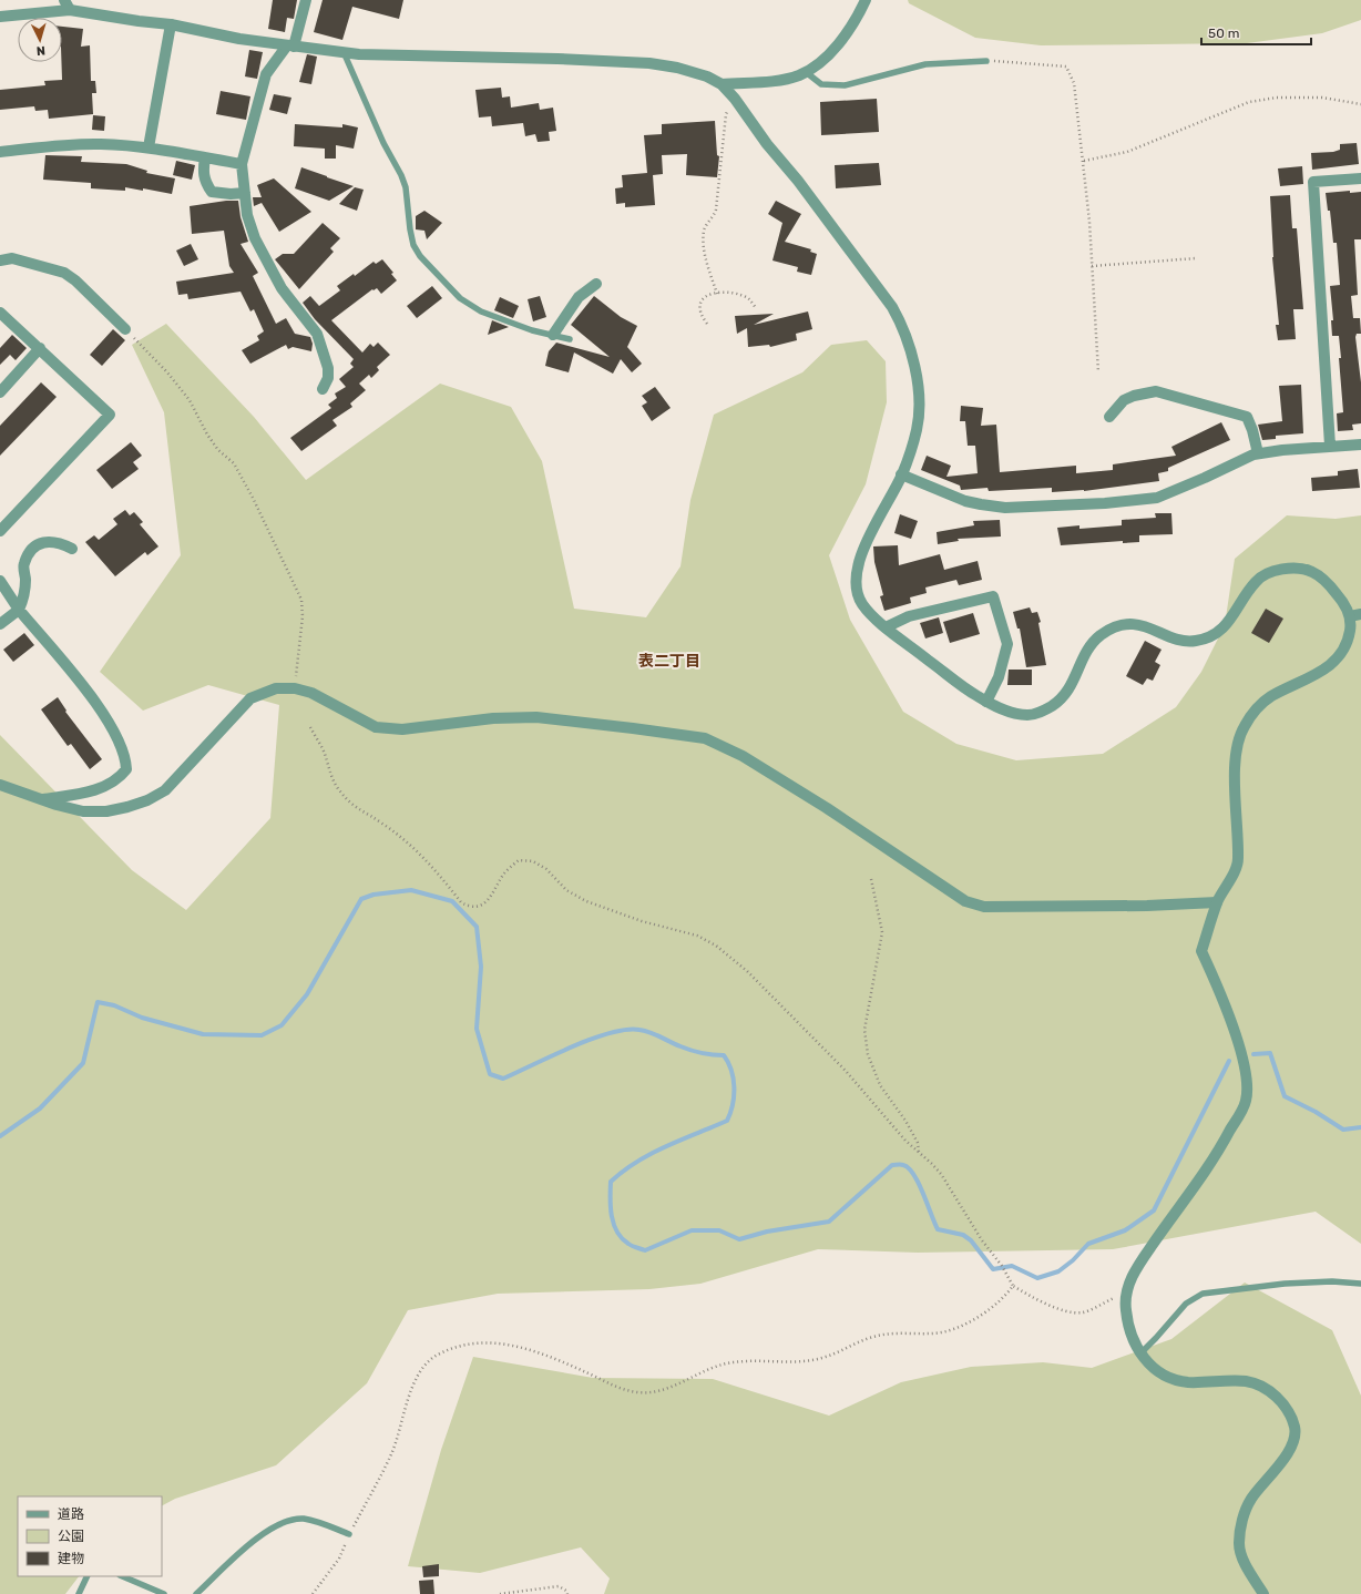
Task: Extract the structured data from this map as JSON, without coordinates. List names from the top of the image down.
{
  "districts": ["表二丁目"],
  "legend": ["道路", "公園", "建物"],
  "scale_bar": "50 m",
  "north": "bottom"
}
